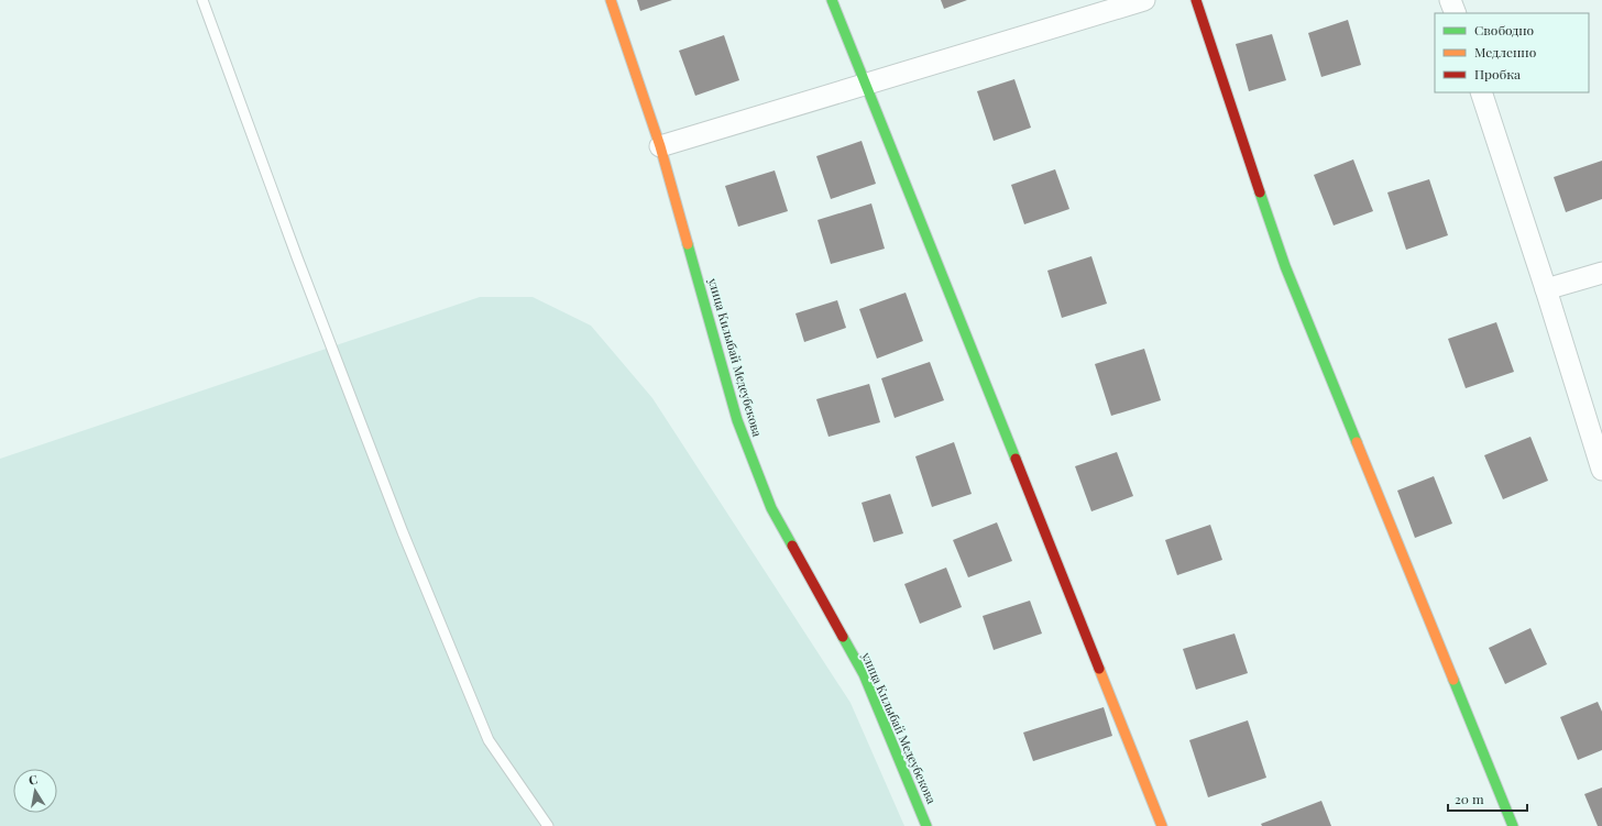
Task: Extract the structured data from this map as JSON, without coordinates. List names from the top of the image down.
{
  "streets": {
    "street": ["улица Килыбай Медеубекова"]
  },
  "legend": ["Свободно", "Медленно", "Пробка"],
  "scale_bar": "20 m",
  "north": "top"
}
